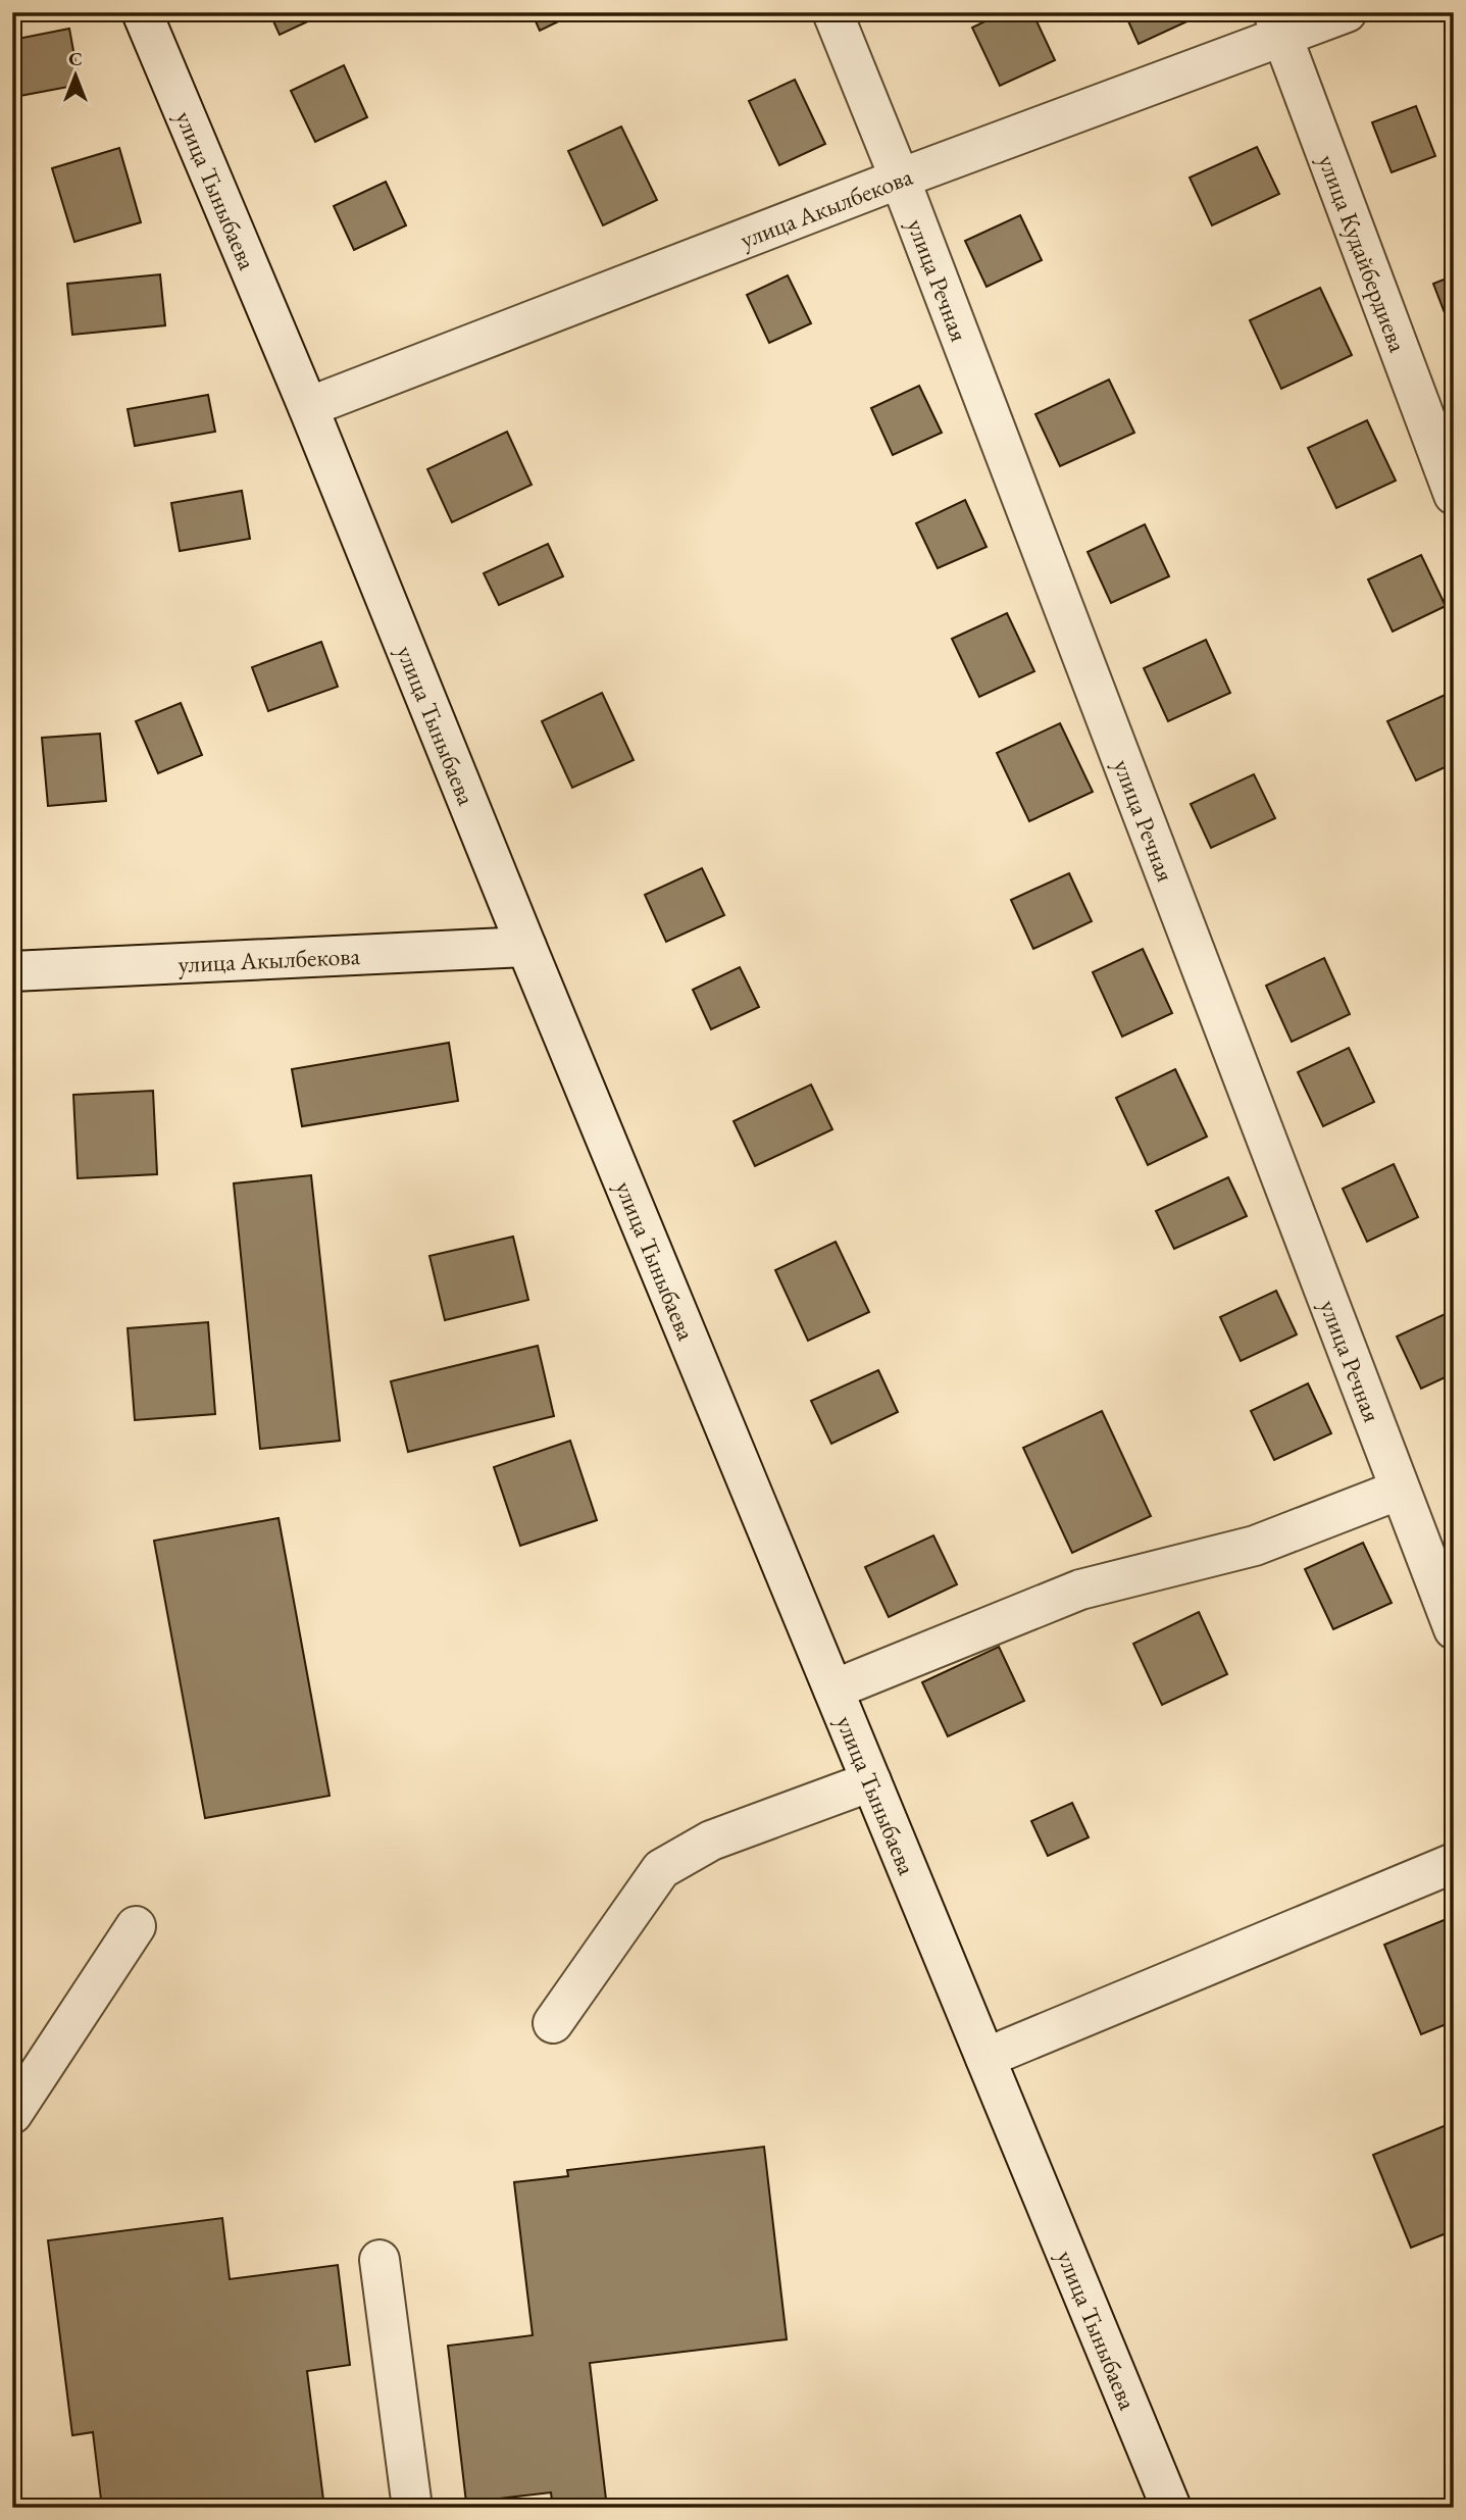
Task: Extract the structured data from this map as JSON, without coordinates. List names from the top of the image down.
{
  "streets": {
    "street": [
      "улица Тыныбаева",
      "улица Акылбекова",
      "улица Кудайбердиева",
      "улица Речная"
    ]
  },
  "crossings": [
    ["улица Тыныбаева", "улица Акылбекова"],
    ["улица Акылбекова", "улица Кудайбердиева"],
    ["улица Акылбекова", "улица Речная"]
  ],
  "north": "top"
}
